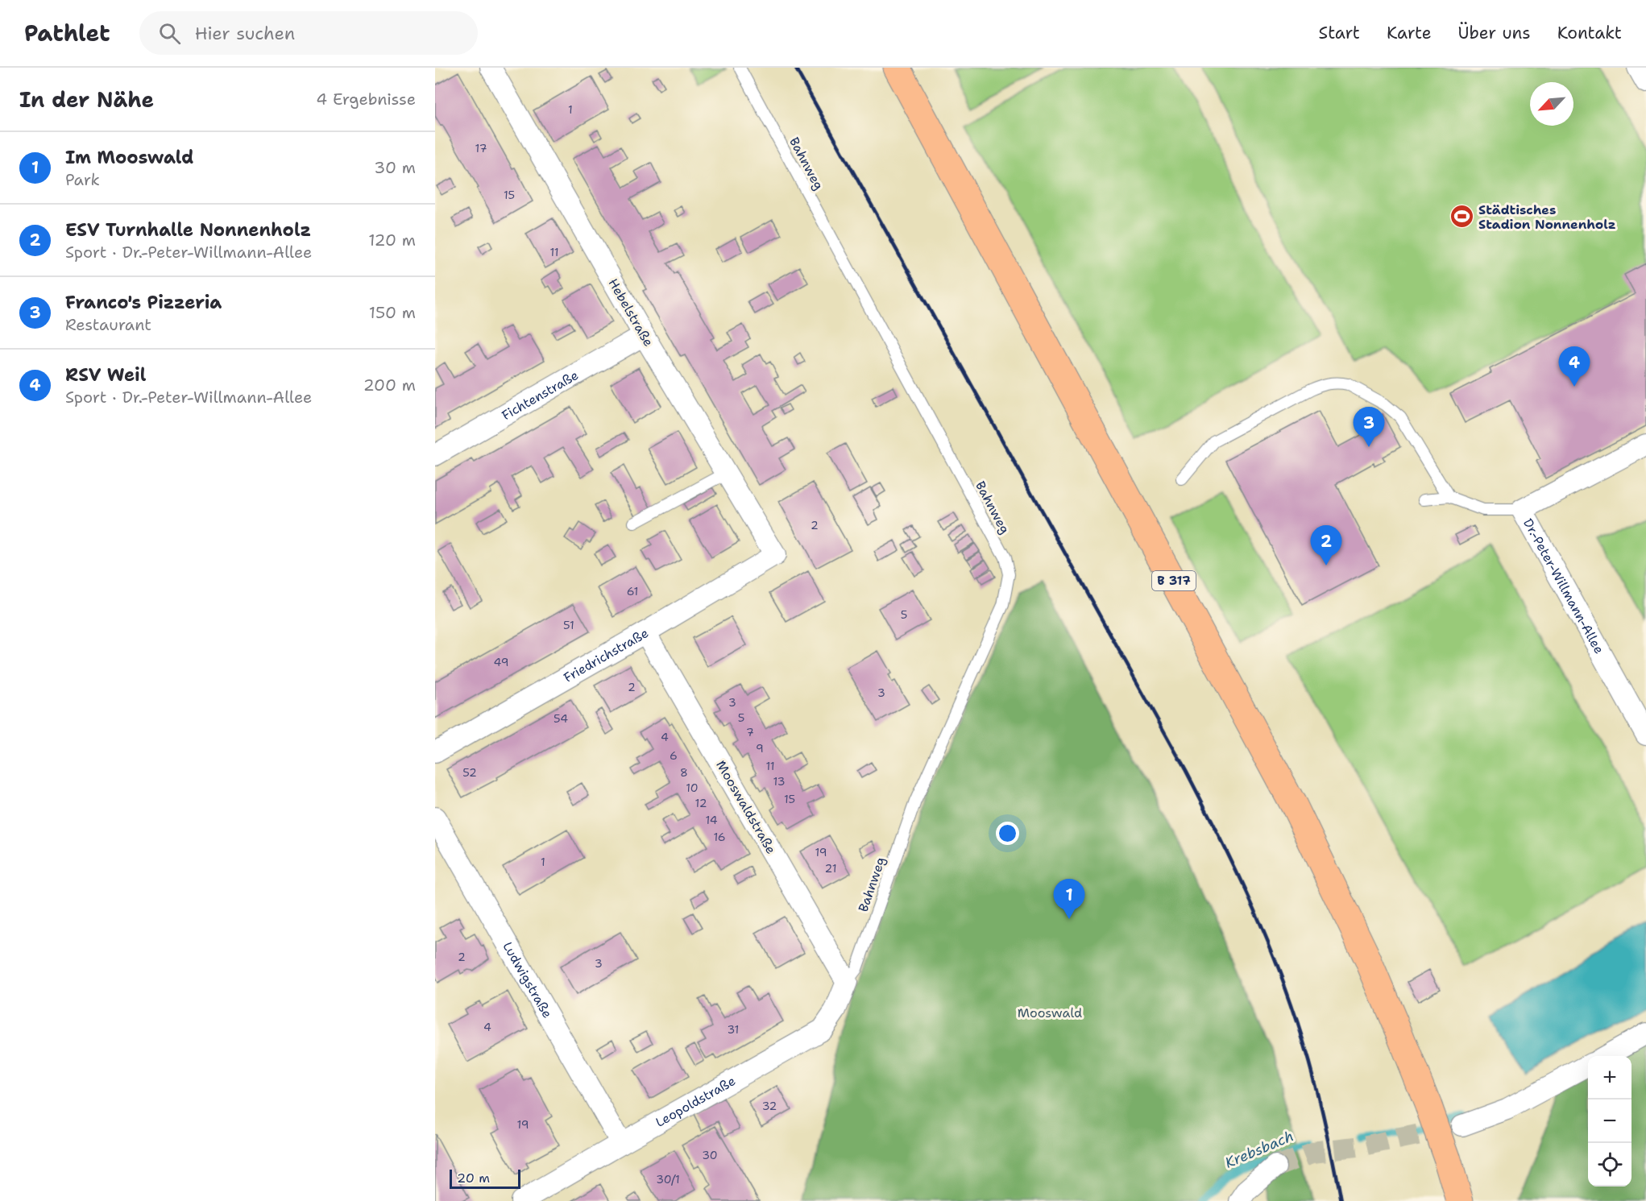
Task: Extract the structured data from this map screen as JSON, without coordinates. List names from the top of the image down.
{
  "streets": {
    "main road": ["B 317"],
    "street": [
      "Hebelstraße",
      "Fichtenstraße",
      "Dr.-Peter-Willmann-Allee",
      "Friedrichstraße",
      "Mooswaldstraße",
      "Ludwigstraße",
      "Leopoldstraße"
    ],
    "lane": ["Bahnweg"]
  },
  "crossings": [
    ["Bahnweg", "Mooswaldstraße"],
    ["Bahnweg", "Leopoldstraße"],
    ["Hebelstraße", "Fichtenstraße"],
    ["Hebelstraße", "Friedrichstraße"],
    ["Friedrichstraße", "Mooswaldstraße"],
    ["Mooswaldstraße", "Leopoldstraße"],
    ["Ludwigstraße", "Leopoldstraße"]
  ],
  "water": ["Krebsbach"],
  "parks": ["Mooswald"],
  "places": {
    "sports": ["Städtisches Stadion Nonnenholz"]
  },
  "house_numbers": [
    "1",
    "17",
    "15",
    "11",
    "2",
    "61",
    "5",
    "51",
    "49",
    "2",
    "3",
    "3",
    "5",
    "54",
    "7",
    "4",
    "9",
    "6",
    "11",
    "52",
    "8",
    "13",
    "10",
    "15",
    "12",
    "14",
    "16",
    "19",
    "1",
    "21",
    "2",
    "3",
    "4",
    "31",
    "32",
    "19",
    "30",
    "30/1"
  ],
  "scale_bar": "20 m",
  "north": "bottom left",
  "page": {
    "header": "Pathlet",
    "search": "Hier suchen",
    "nav": [
      "Start",
      "Karte",
      "Über uns",
      "Kontakt"
    ],
    "heading": ["In der Nähe", "4 Ergebnisse"],
    "list": [
      {
        "mark": "1",
        "name": "Im Mooswald",
        "note": "Park",
        "value": "30 m"
      },
      {
        "mark": "2",
        "name": "ESV Turnhalle Nonnenholz",
        "note": "Sport · Dr.-Peter-Willmann-Allee",
        "value": "120 m"
      },
      {
        "mark": "3",
        "name": "Franco's Pizzeria",
        "note": "Restaurant",
        "value": "150 m"
      },
      {
        "mark": "4",
        "name": "RSV Weil",
        "note": "Sport · Dr.-Peter-Willmann-Allee",
        "value": "200 m"
      }
    ],
    "pins": [
      "4",
      "3",
      "2",
      "1"
    ],
    "map_buttons": ["+", "−"],
    "scale": "20 m"
  }
}
